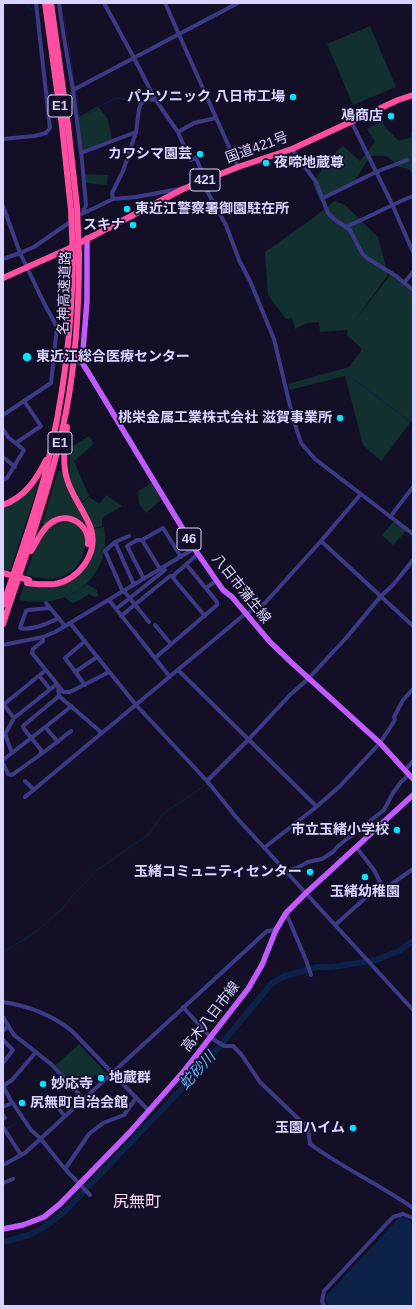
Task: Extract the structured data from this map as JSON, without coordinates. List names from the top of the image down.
{
  "streets": {
    "highway": [
      "E1",
      "国道421号",
      "421",
      "名神高速道路"
    ],
    "main road": ["46", "八日市蒲生線", "高木八日市線"]
  },
  "crossings": [
    ["国道421号", "八日市蒲生線"]
  ],
  "districts": ["尻無町"],
  "water": ["蛇砂川"],
  "places": [
    "パナソニック 八日市工場",
    "鳰商店",
    "カワシマ園芸",
    "夜啼地蔵尊",
    "東近江警察署御園駐在所",
    "スキナ",
    "東近江総合医療センター",
    "桃栄金属工業株式会社 滋賀事業所",
    "市立玉緒小学校",
    "玉緒コミュニティセンター",
    "玉緒幼稚園",
    "地蔵群",
    "妙応寺",
    "尻無町自治会館",
    "玉園ハイム"
  ]
}
